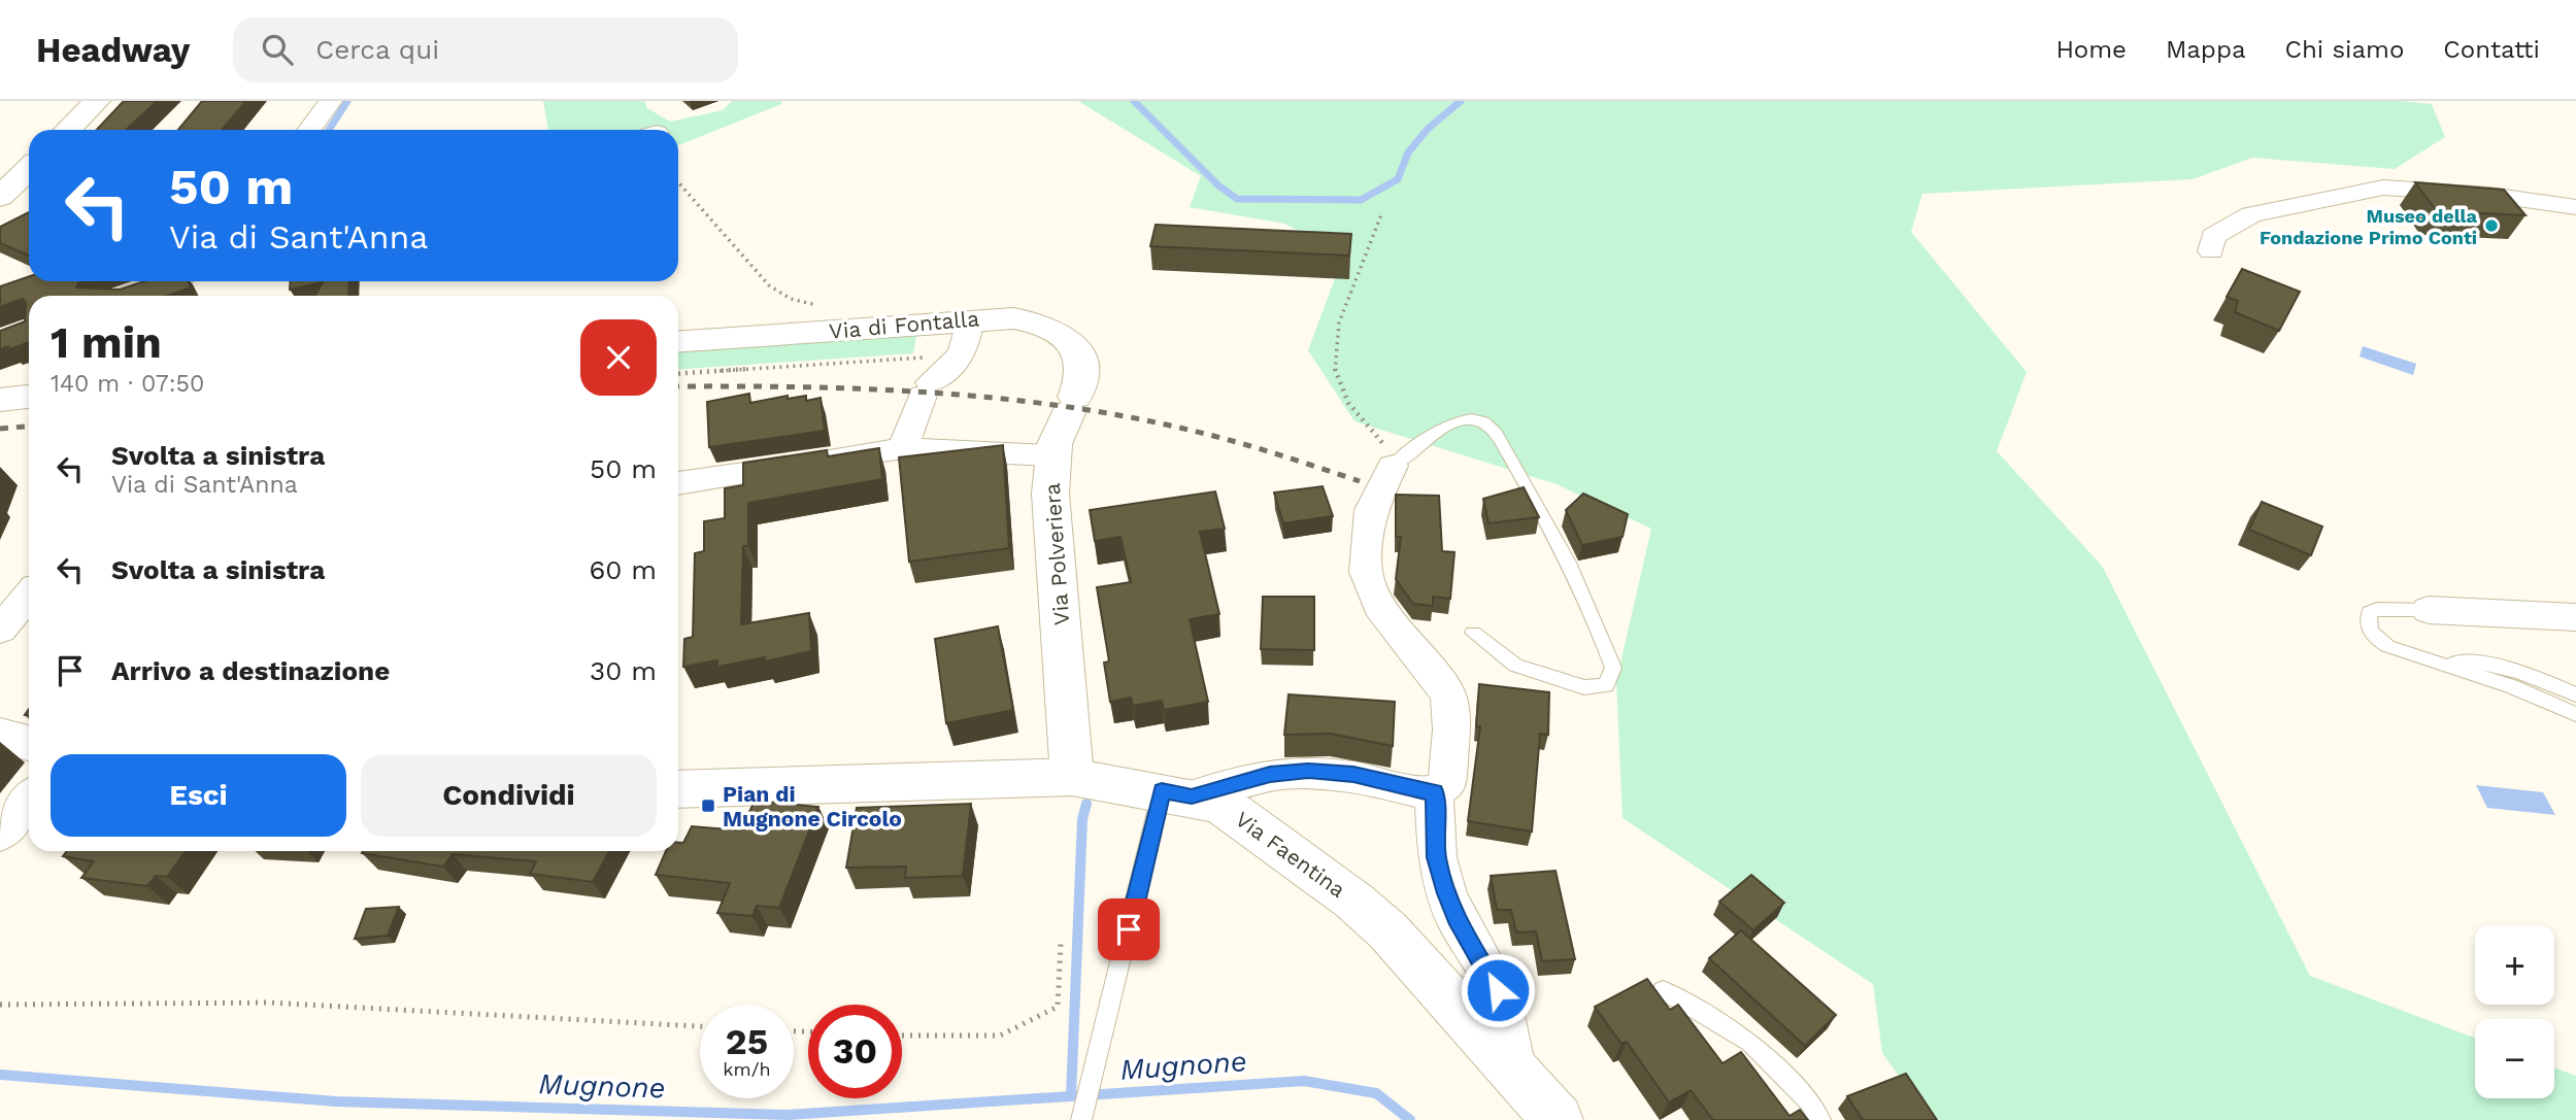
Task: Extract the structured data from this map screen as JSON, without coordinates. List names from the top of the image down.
{
  "streets": {
    "street": ["Via di Fontalla", "Via Polveriera", "Via Faentina"]
  },
  "crossings": [
    ["Via di Fontalla", "Via Polveriera"],
    ["Via Polveriera", "Via Faentina"]
  ],
  "water": ["Mugnone"],
  "places": {
    "other": ["Museo della Fondazione Primo Conti"],
    "transit": ["Pian di Mugnone Circolo"]
  },
  "page": {
    "header": "Headway",
    "search": "Cerca qui",
    "nav": [
      "Home",
      "Mappa",
      "Chi siamo",
      "Contatti"
    ],
    "turn": ["50 m", "Via di Sant'Anna"],
    "heading": ["1 min", "140 m · 07:50"],
    "list": [
      {
        "name": "Svolta a sinistra",
        "note": "Via di Sant'Anna",
        "value": "50 m"
      },
      {
        "name": "Svolta a sinistra",
        "value": "60 m"
      },
      {
        "name": "Arrivo a destinazione",
        "value": "30 m"
      }
    ],
    "buttons": ["Esci", "Condividi"],
    "map_buttons": ["+", "−"],
    "speed": "25 km/h",
    "limit": "30"
  }
}
